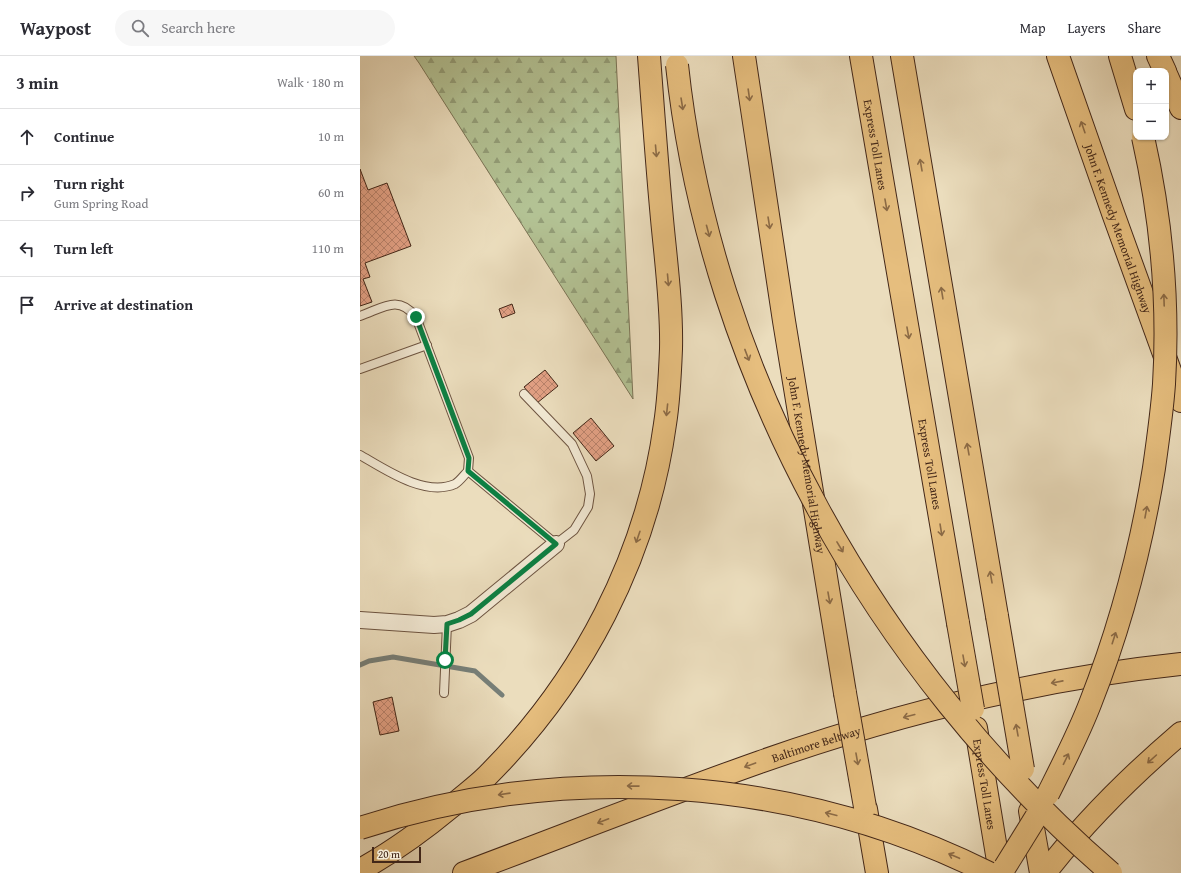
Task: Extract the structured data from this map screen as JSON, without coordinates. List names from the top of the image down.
{
  "streets": {
    "highway": ["Express Toll Lanes", "John F. Kennedy Memorial Highway", "Baltimore Beltway"]
  },
  "scale_bar": "20 m",
  "page": {
    "header": "Waypost",
    "search": "Search here",
    "nav": ["Map", "Layers", "Share"],
    "heading": ["3 min", "Walk · 180 m"],
    "map_buttons": ["+", "−"],
    "list": [
      ["Continue", "10 m"],
      ["Turn right", "Gum Spring Road", "60 m"],
      ["Turn left", "110 m"],
      "Arrive at destination"
    ],
    "scale": "20 m"
  }
}
